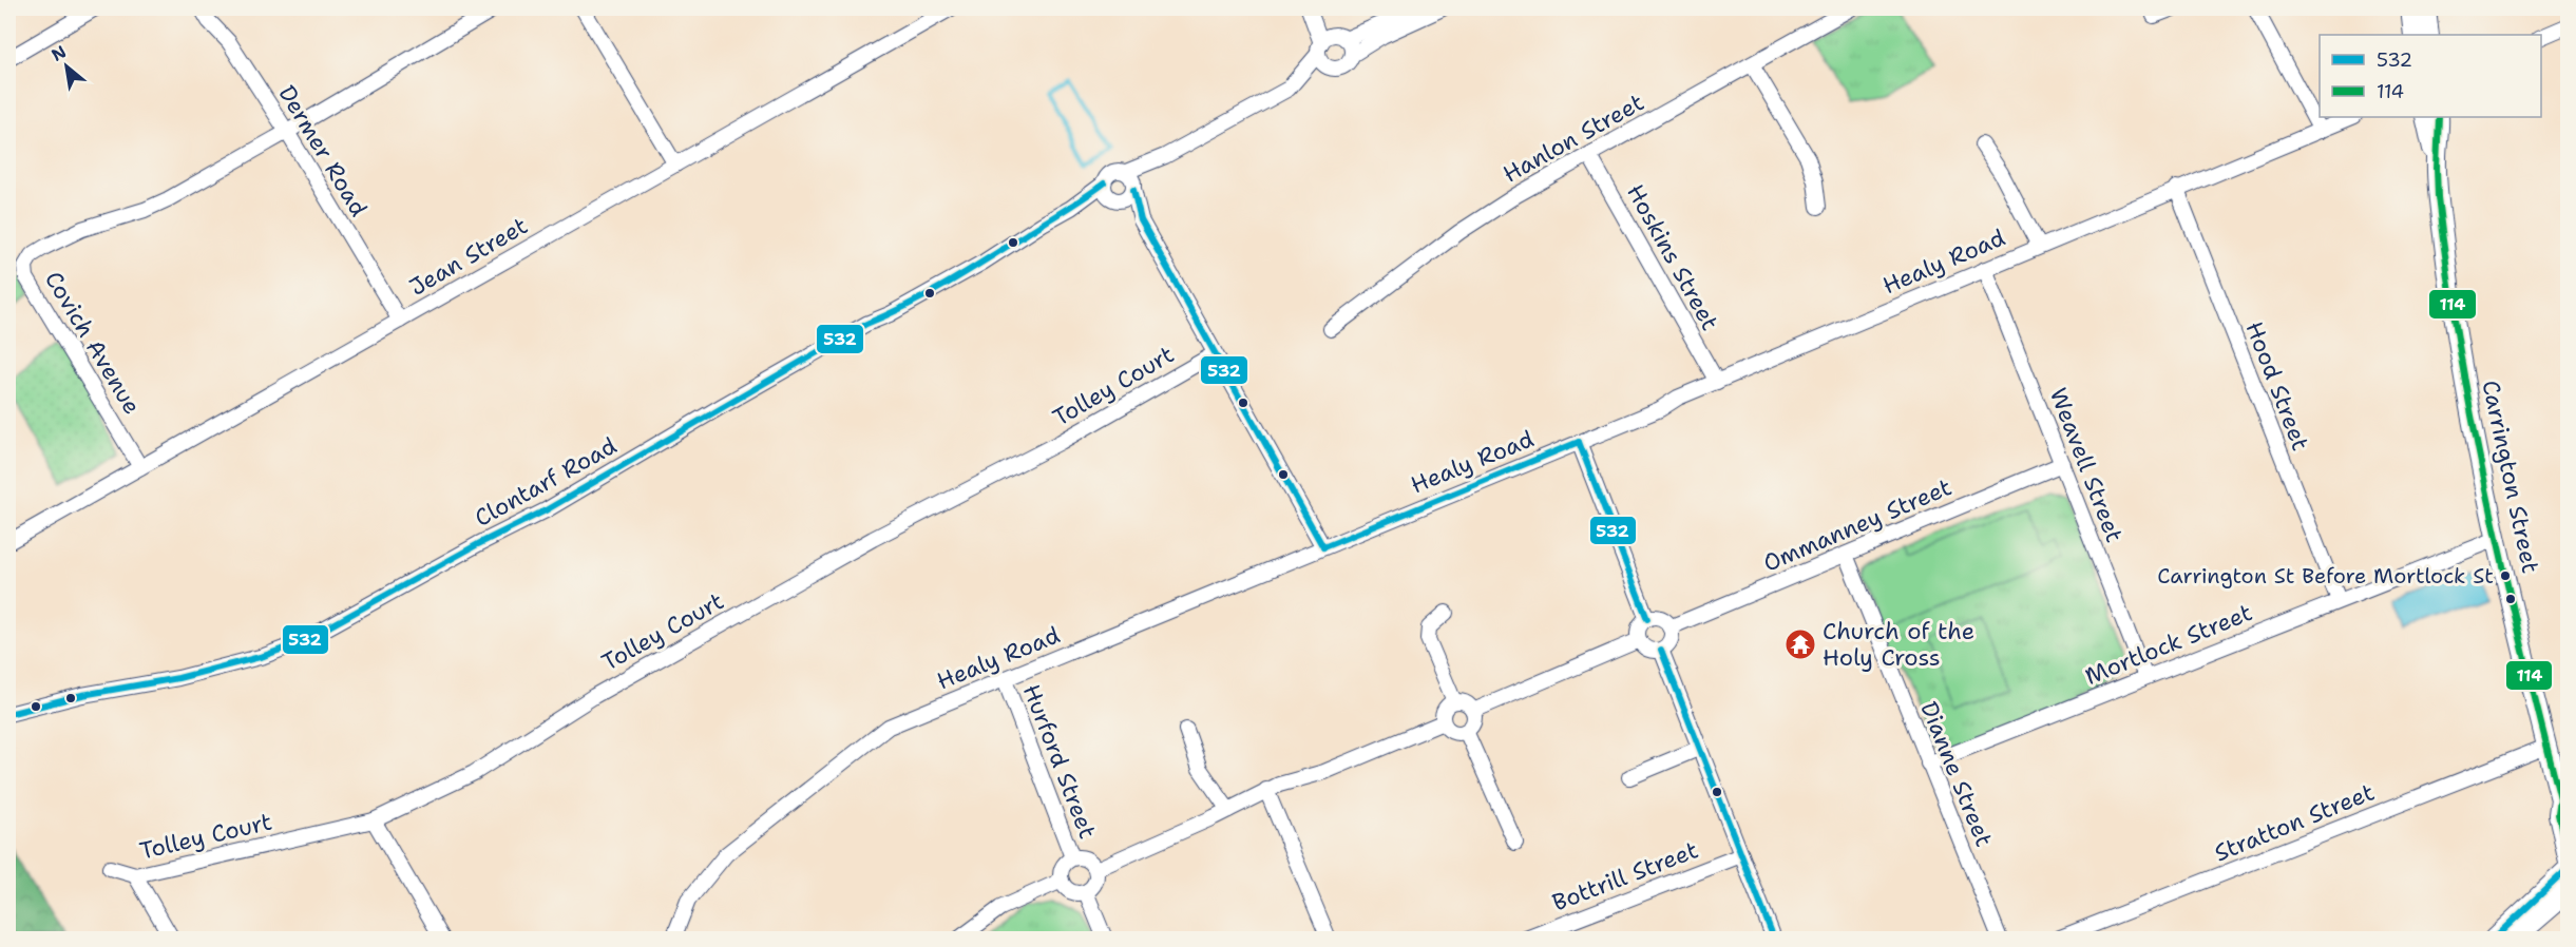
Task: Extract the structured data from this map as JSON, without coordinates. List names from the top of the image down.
{
  "streets": {
    "main road": ["Carrington Street"],
    "street": [
      "Hanlon Street",
      "Dermer Road",
      "Jean Street",
      "Hoskins Street",
      "Healy Road",
      "Covich Avenue",
      "Tolley Court",
      "Hood Street",
      "Weavell Street",
      "Clontarf Road",
      "Ommanney Street",
      "Mortlock Street",
      "Hurford Street",
      "Dianne Street",
      "Stratton Street",
      "Bottrill Street"
    ]
  },
  "crossings": [
    ["Hanlon Street", "Hoskins Street"],
    ["Dermer Road", "Jean Street"],
    ["Dermer Road", "Covich Avenue"],
    ["Jean Street", "Covich Avenue"],
    ["Hoskins Street", "Healy Road"],
    ["Healy Road", "Hood Street"],
    ["Healy Road", "Weavell Street"],
    ["Healy Road", "Hurford Street"],
    ["Hood Street", "Mortlock Street"],
    ["Weavell Street", "Ommanney Street"],
    ["Weavell Street", "Mortlock Street"],
    ["Carrington Street", "Mortlock Street"],
    ["Carrington Street", "Stratton Street"],
    ["Ommanney Street", "Dianne Street"],
    ["Mortlock Street", "Dianne Street"]
  ],
  "places": {
    "other": ["Carrington St Before Mortlock St"],
    "temple": ["Church of the Holy Cross"]
  },
  "lines": ["transit line 114", "transit line 532"],
  "legend": ["532", "114"],
  "north": "top left"
}
